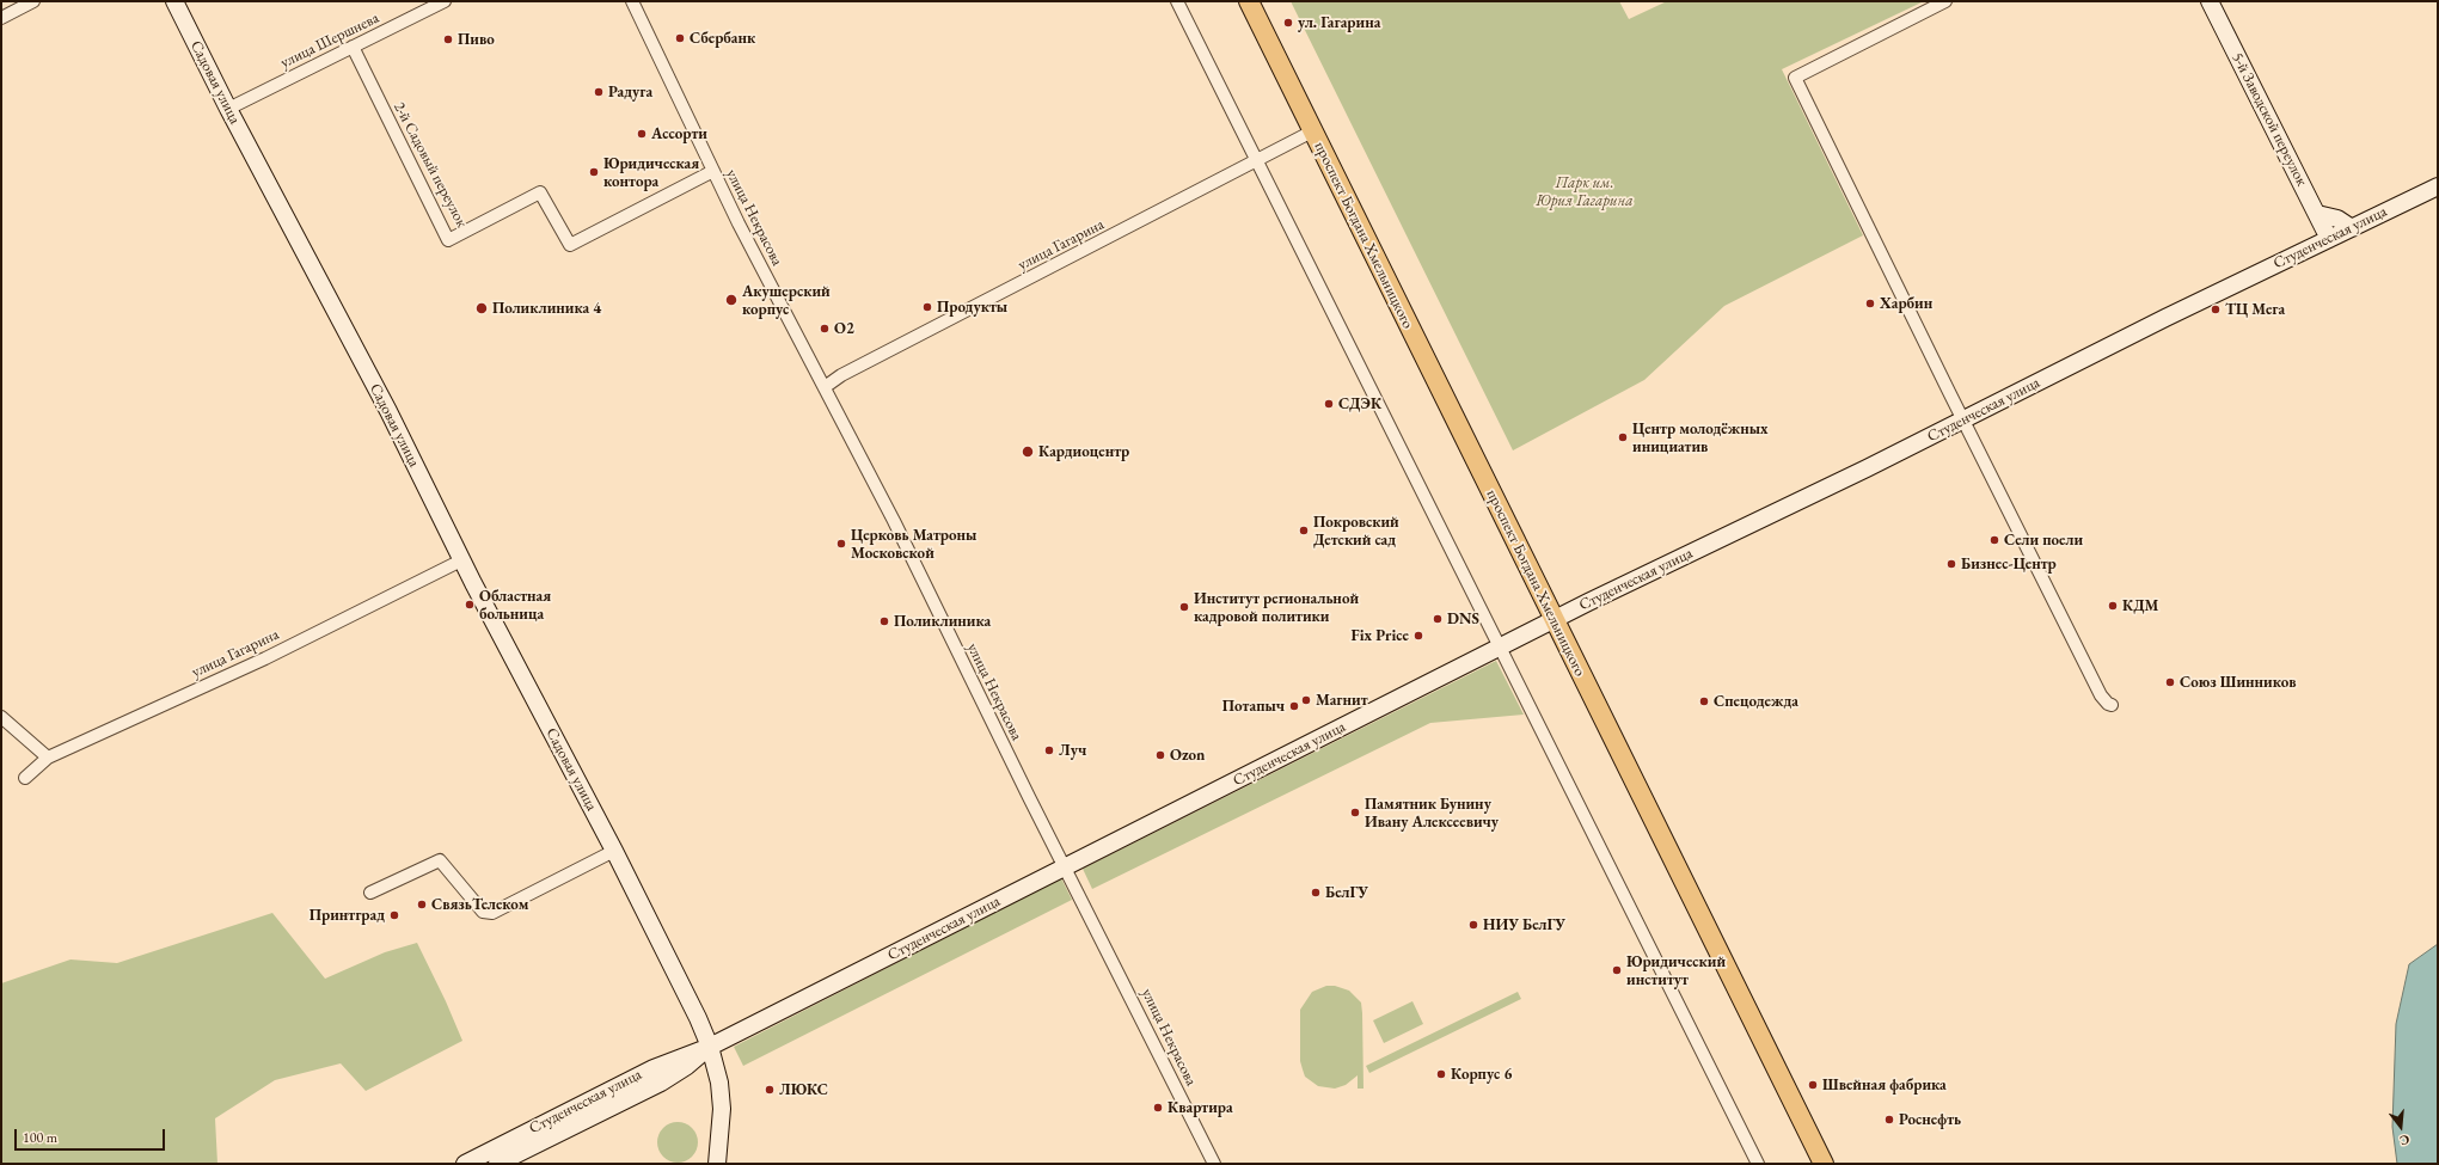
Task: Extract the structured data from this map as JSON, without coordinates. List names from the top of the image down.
{
  "streets": {
    "main road": [
      "Садовая улица",
      "5-й Заводской переулок",
      "проспект Богдана Хмельницкого",
      "Студенческая улица"
    ],
    "street": [
      "улица Шершнева",
      "2-й Садовый переулок",
      "улица Некрасова",
      "улица Гагарина"
    ]
  },
  "crossings": [
    ["улица Шершнева", "Садовая улица"],
    ["улица Шершнева", "2-й Садовый переулок"],
    ["Садовая улица", "Студенческая улица"],
    ["Садовая улица", "улица Гагарина"],
    ["5-й Заводской переулок", "Студенческая улица"],
    ["2-й Садовый переулок", "улица Некрасова"],
    ["улица Некрасова", "Студенческая улица"],
    ["улица Некрасова", "улица Гагарина"],
    ["проспект Богдана Хмельницкого", "Студенческая улица"],
    ["проспект Богдана Хмельницкого", "улица Гагарина"]
  ],
  "parks": ["Парк им. Юрия Гагарина"],
  "places": [
    "ул. Гагарина",
    "Сбербанк",
    "Пиво",
    "Радуга",
    "Ассорти",
    "Юридическая контора",
    "Акушерский корпус",
    "Харбин",
    "Продукты",
    "Поликлиника 4",
    "ТЦ Мега",
    "O2",
    "СДЭК",
    "Центр молодёжных инициатив",
    "Кардиоцентр",
    "Покровский Детский сад",
    "Сели поели",
    "Церковь Матроны Московской",
    "Бизнес-Центр",
    "Областная больница",
    "КДМ",
    "Институт региональной кадровой политики",
    "DNS",
    "Поликлиника",
    "Fix Price",
    "Союз Шинников",
    "Магнит",
    "Спецодежда",
    "Потапыч",
    "Луч",
    "Ozon",
    "Памятник Бунину Ивану Алексеевичу",
    "БелГУ",
    "СвязьТелеком",
    "Принтград",
    "НИУ БелГУ",
    "Юридический институт",
    "Корпус 6",
    "Швейная фабрика",
    "ЛЮКС",
    "Квартира",
    "Роснефть"
  ],
  "scale_bar": "100 m",
  "north": "bottom"
}
